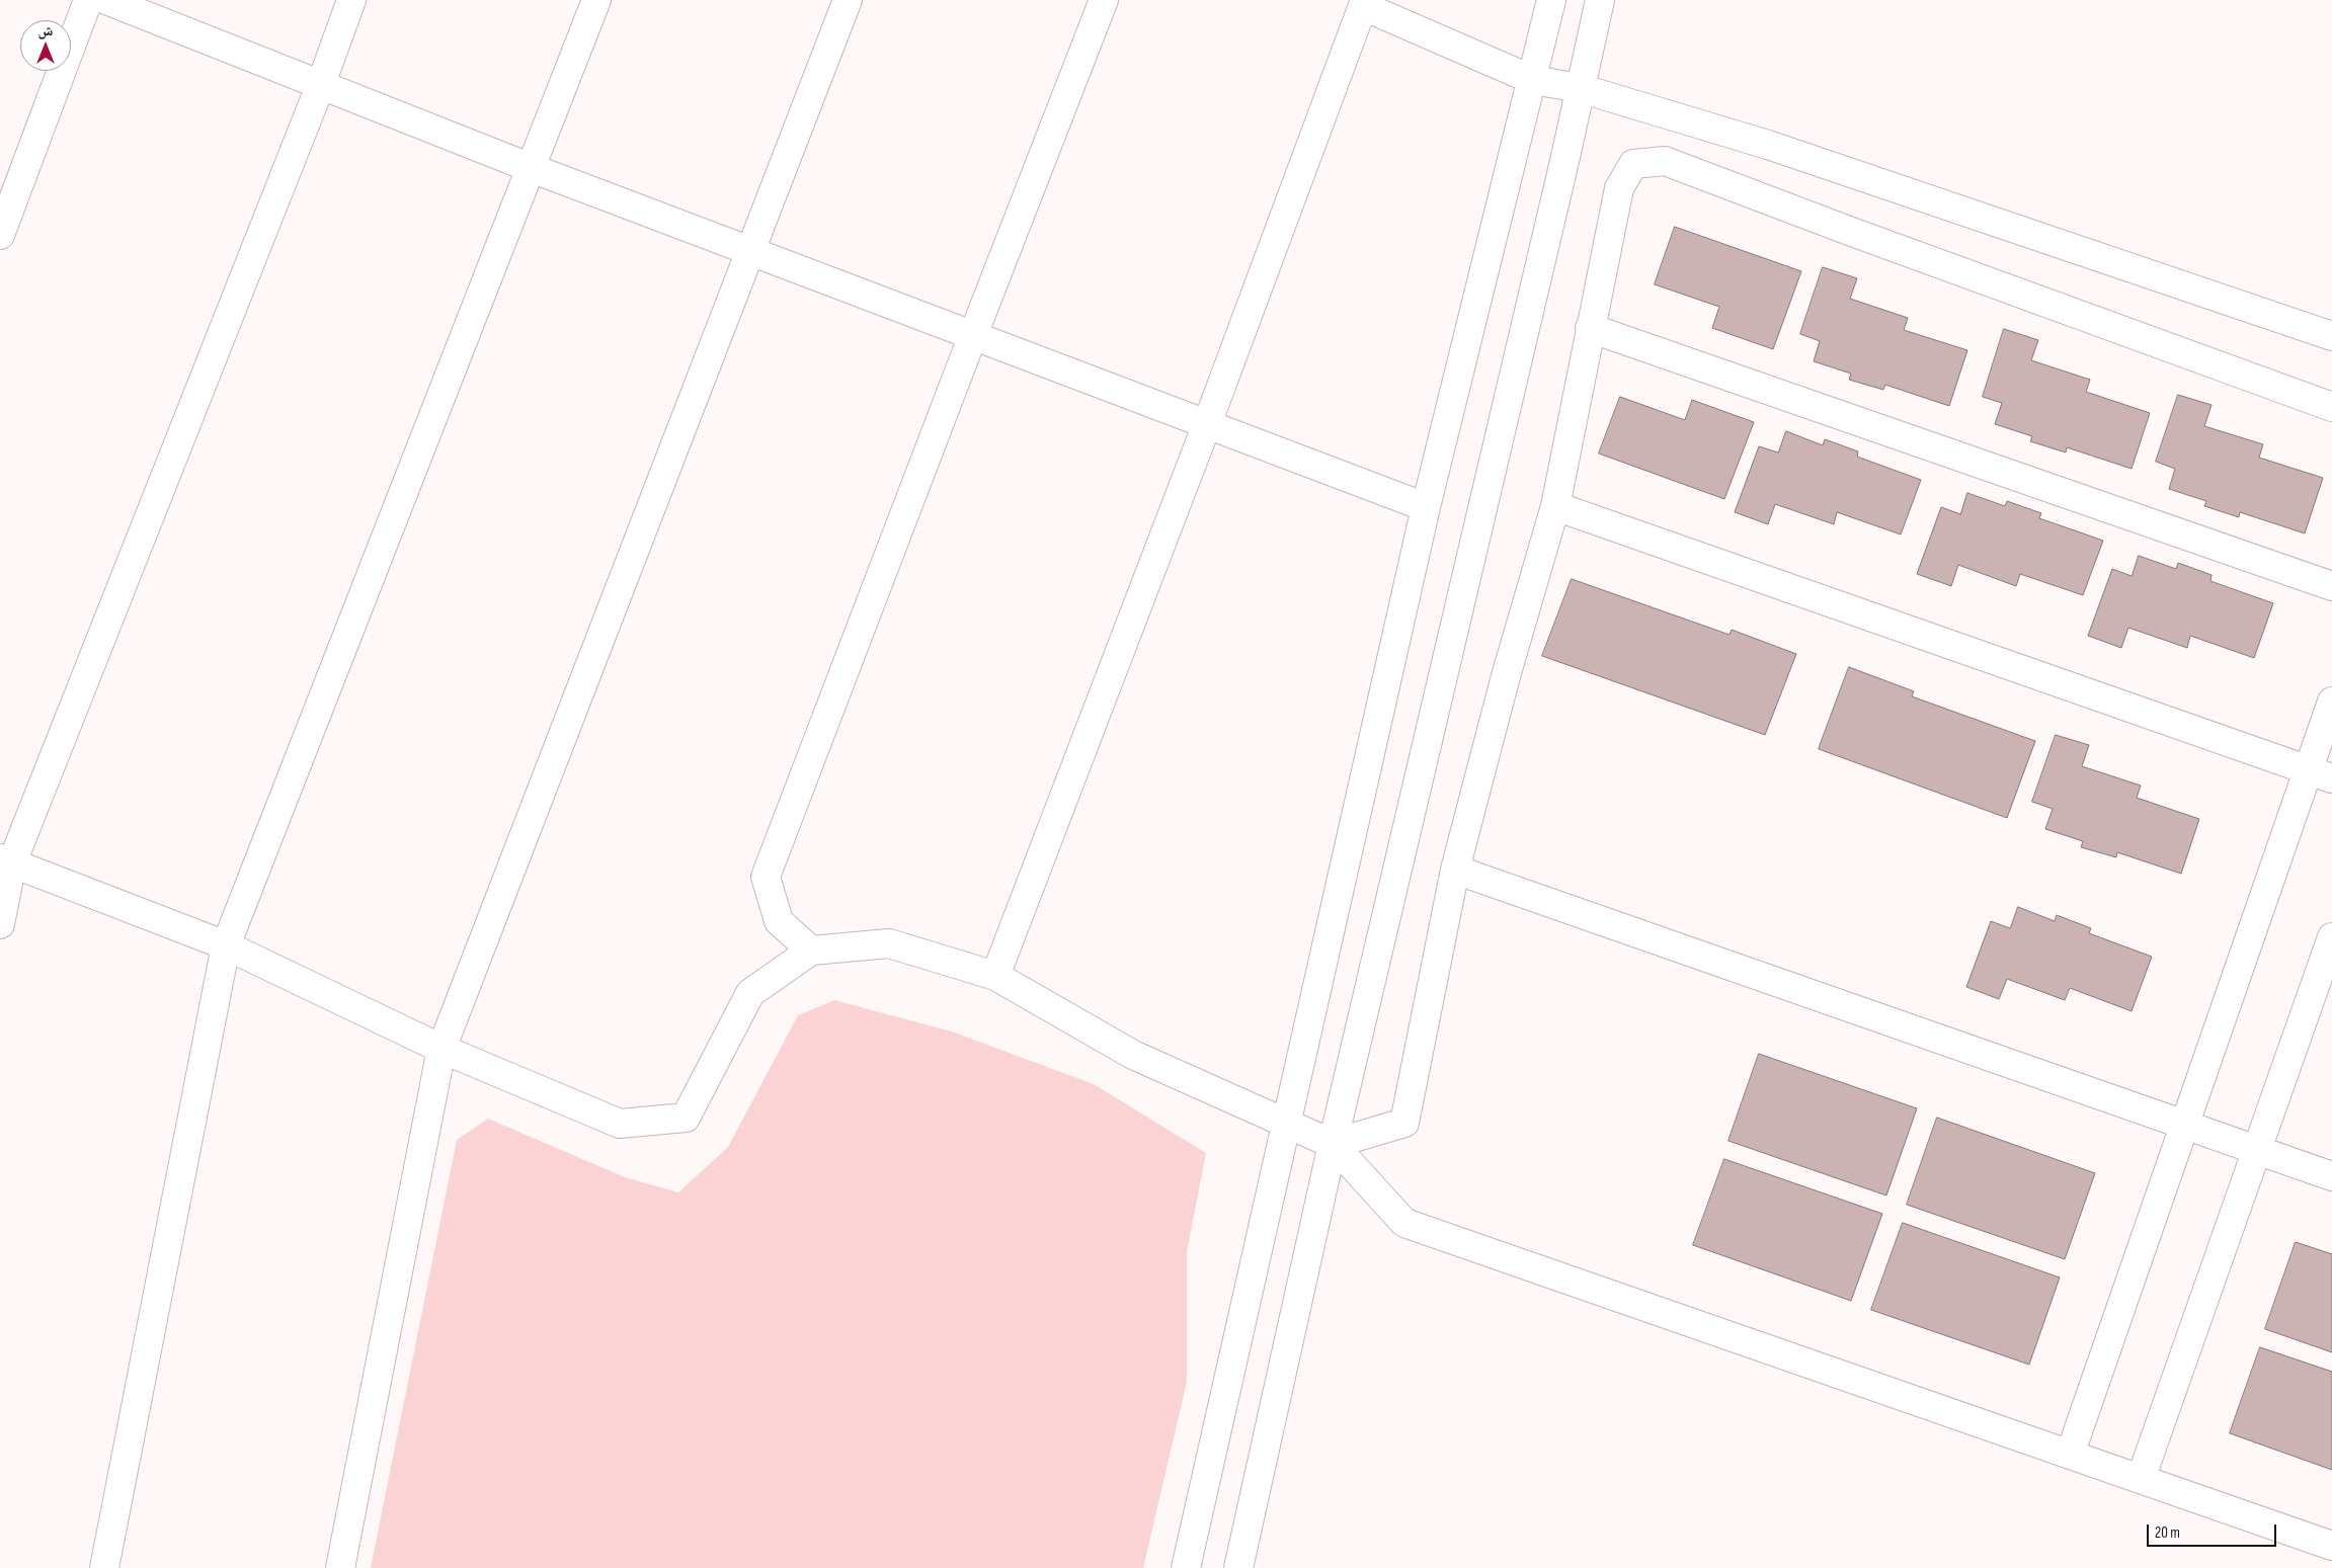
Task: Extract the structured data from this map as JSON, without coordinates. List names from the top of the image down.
{
  "scale_bar": "20 m",
  "north": "top"
}
